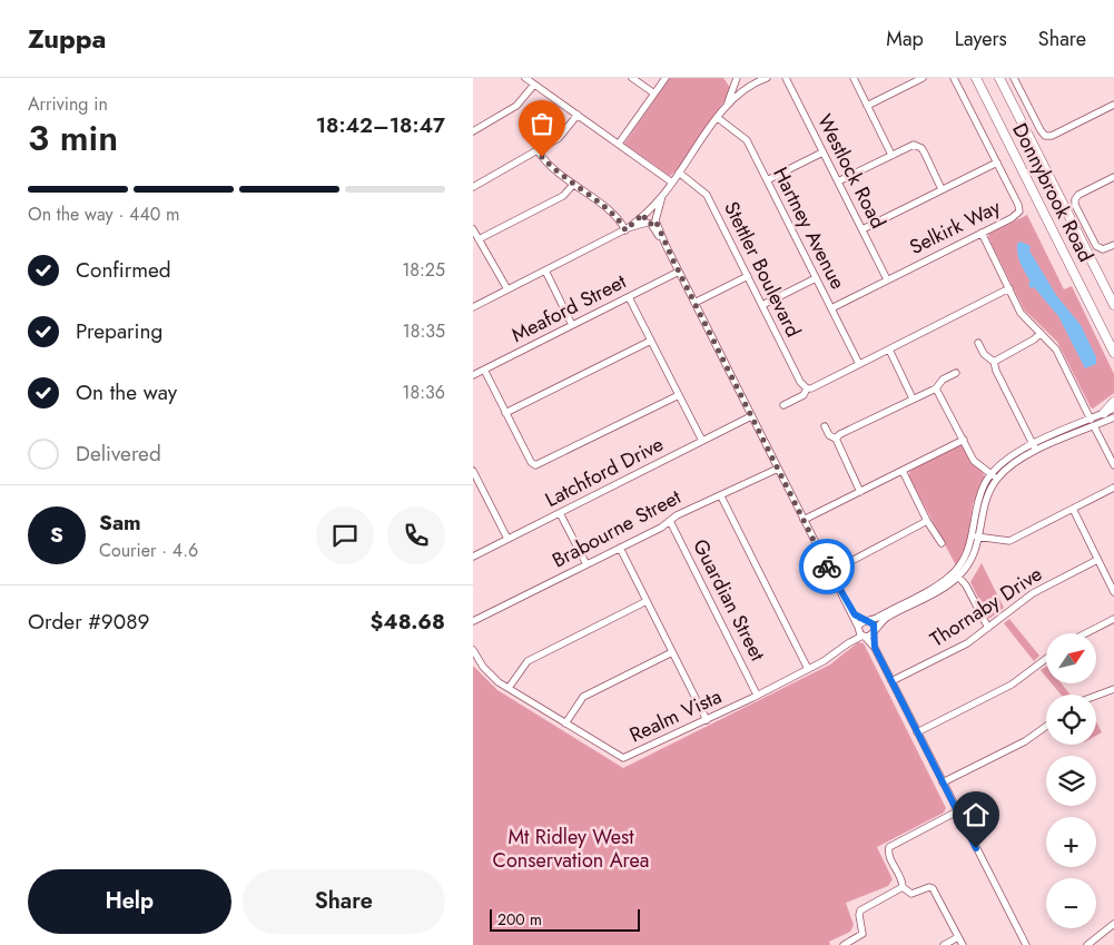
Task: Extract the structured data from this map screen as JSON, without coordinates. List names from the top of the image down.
{
  "streets": {
    "main road": ["Donnybrook Road"],
    "street": [
      "Westlock Road",
      "Selkirk Way",
      "Hartney Avenue",
      "Stettler Boulevard",
      "Meaford Street",
      "Latchford Drive",
      "Brabourne Street",
      "Guardian Street",
      "Thornaby Drive",
      "Realm Vista"
    ]
  },
  "crossings": [
    ["Westlock Road", "Selkirk Way"],
    ["Selkirk Way", "Hartney Avenue"],
    ["Brabourne Street", "Guardian Street"],
    ["Guardian Street", "Realm Vista"]
  ],
  "parks": ["Mt Ridley West Conservation Area"],
  "scale_bar": "200 m",
  "north": "top right",
  "page": {
    "header": "Zuppa",
    "nav": ["Map", "Layers", "Share"],
    "heading": ["3 min", "Arriving in", "18:42–18:47"],
    "panel": [
      "Sam",
      "Courier · 4.6",
      "Order #9089",
      "$48.68"
    ],
    "bar": "On the way · 440 m",
    "list": [
      ["Confirmed", "18:25"],
      ["Preparing", "18:35"],
      ["On the way", "18:36"],
      "Delivered"
    ],
    "round": "S",
    "map_buttons": ["+", "−"],
    "buttons": ["Help", "Share"],
    "scale": "200 m"
  }
}
